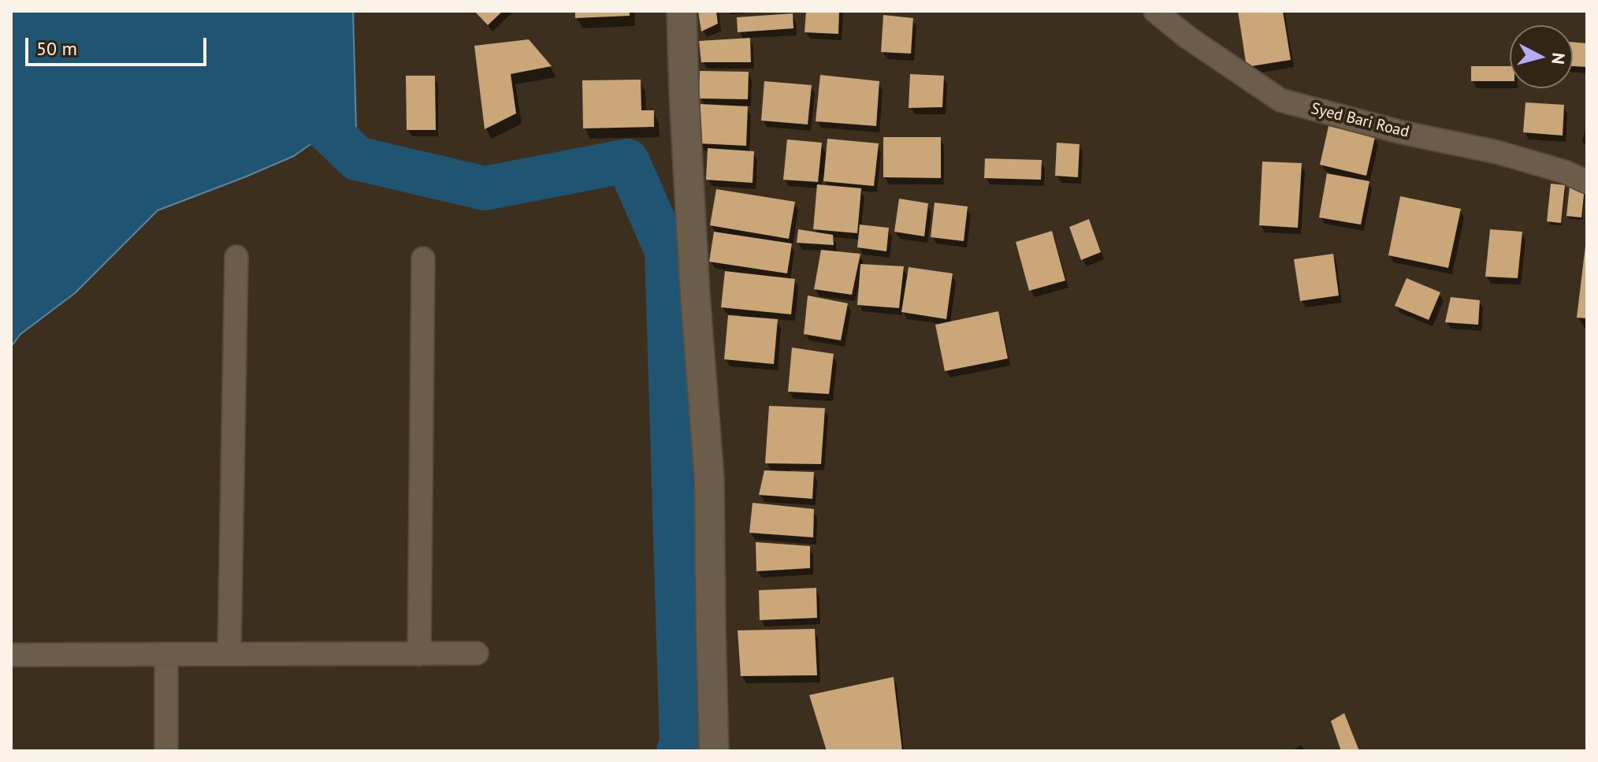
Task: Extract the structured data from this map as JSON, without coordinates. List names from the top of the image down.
{
  "streets": {
    "street": ["Syed Bari Road"]
  },
  "scale_bar": "50 m",
  "north": "right"
}
